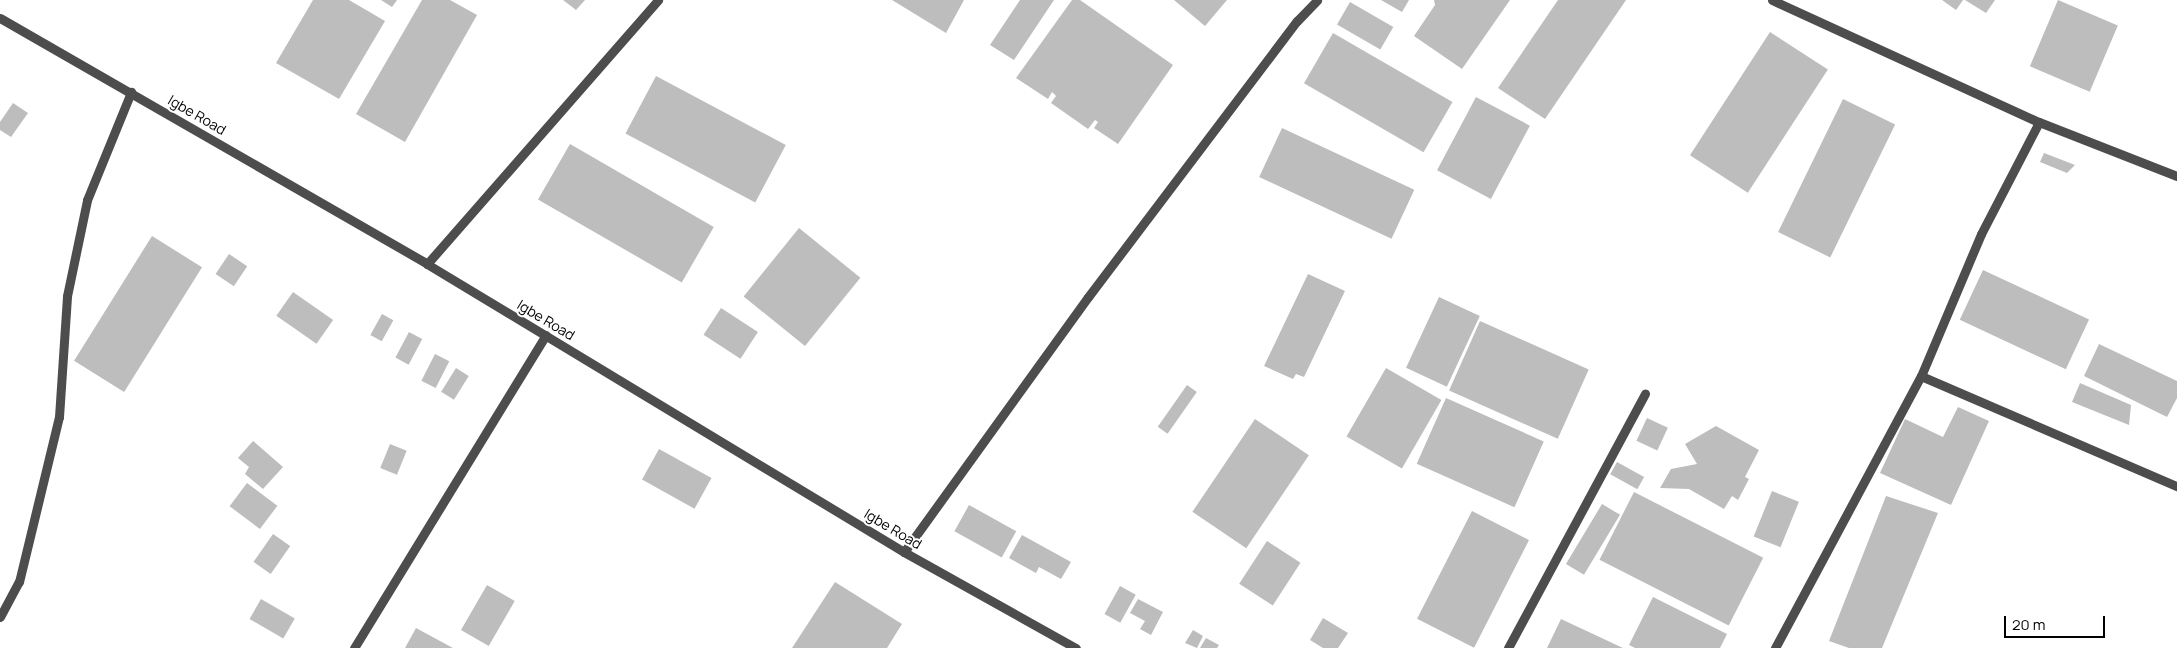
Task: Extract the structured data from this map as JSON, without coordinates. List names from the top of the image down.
{
  "streets": {
    "street": ["Igbe Road"]
  },
  "scale_bar": "20 m"
}
